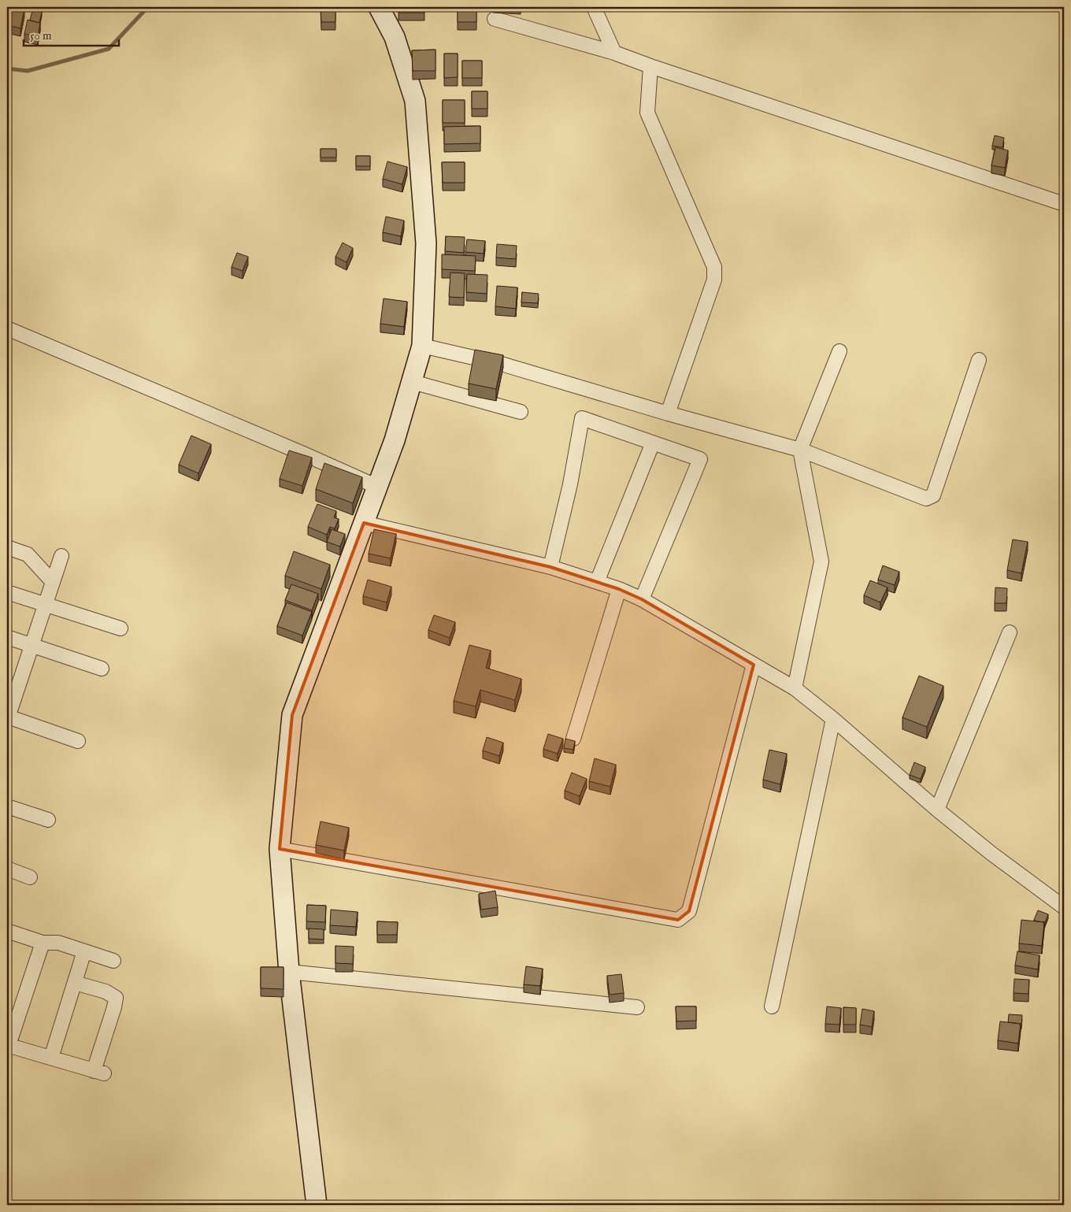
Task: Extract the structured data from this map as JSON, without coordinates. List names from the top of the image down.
{
  "scale_bar": "50 m"
}
